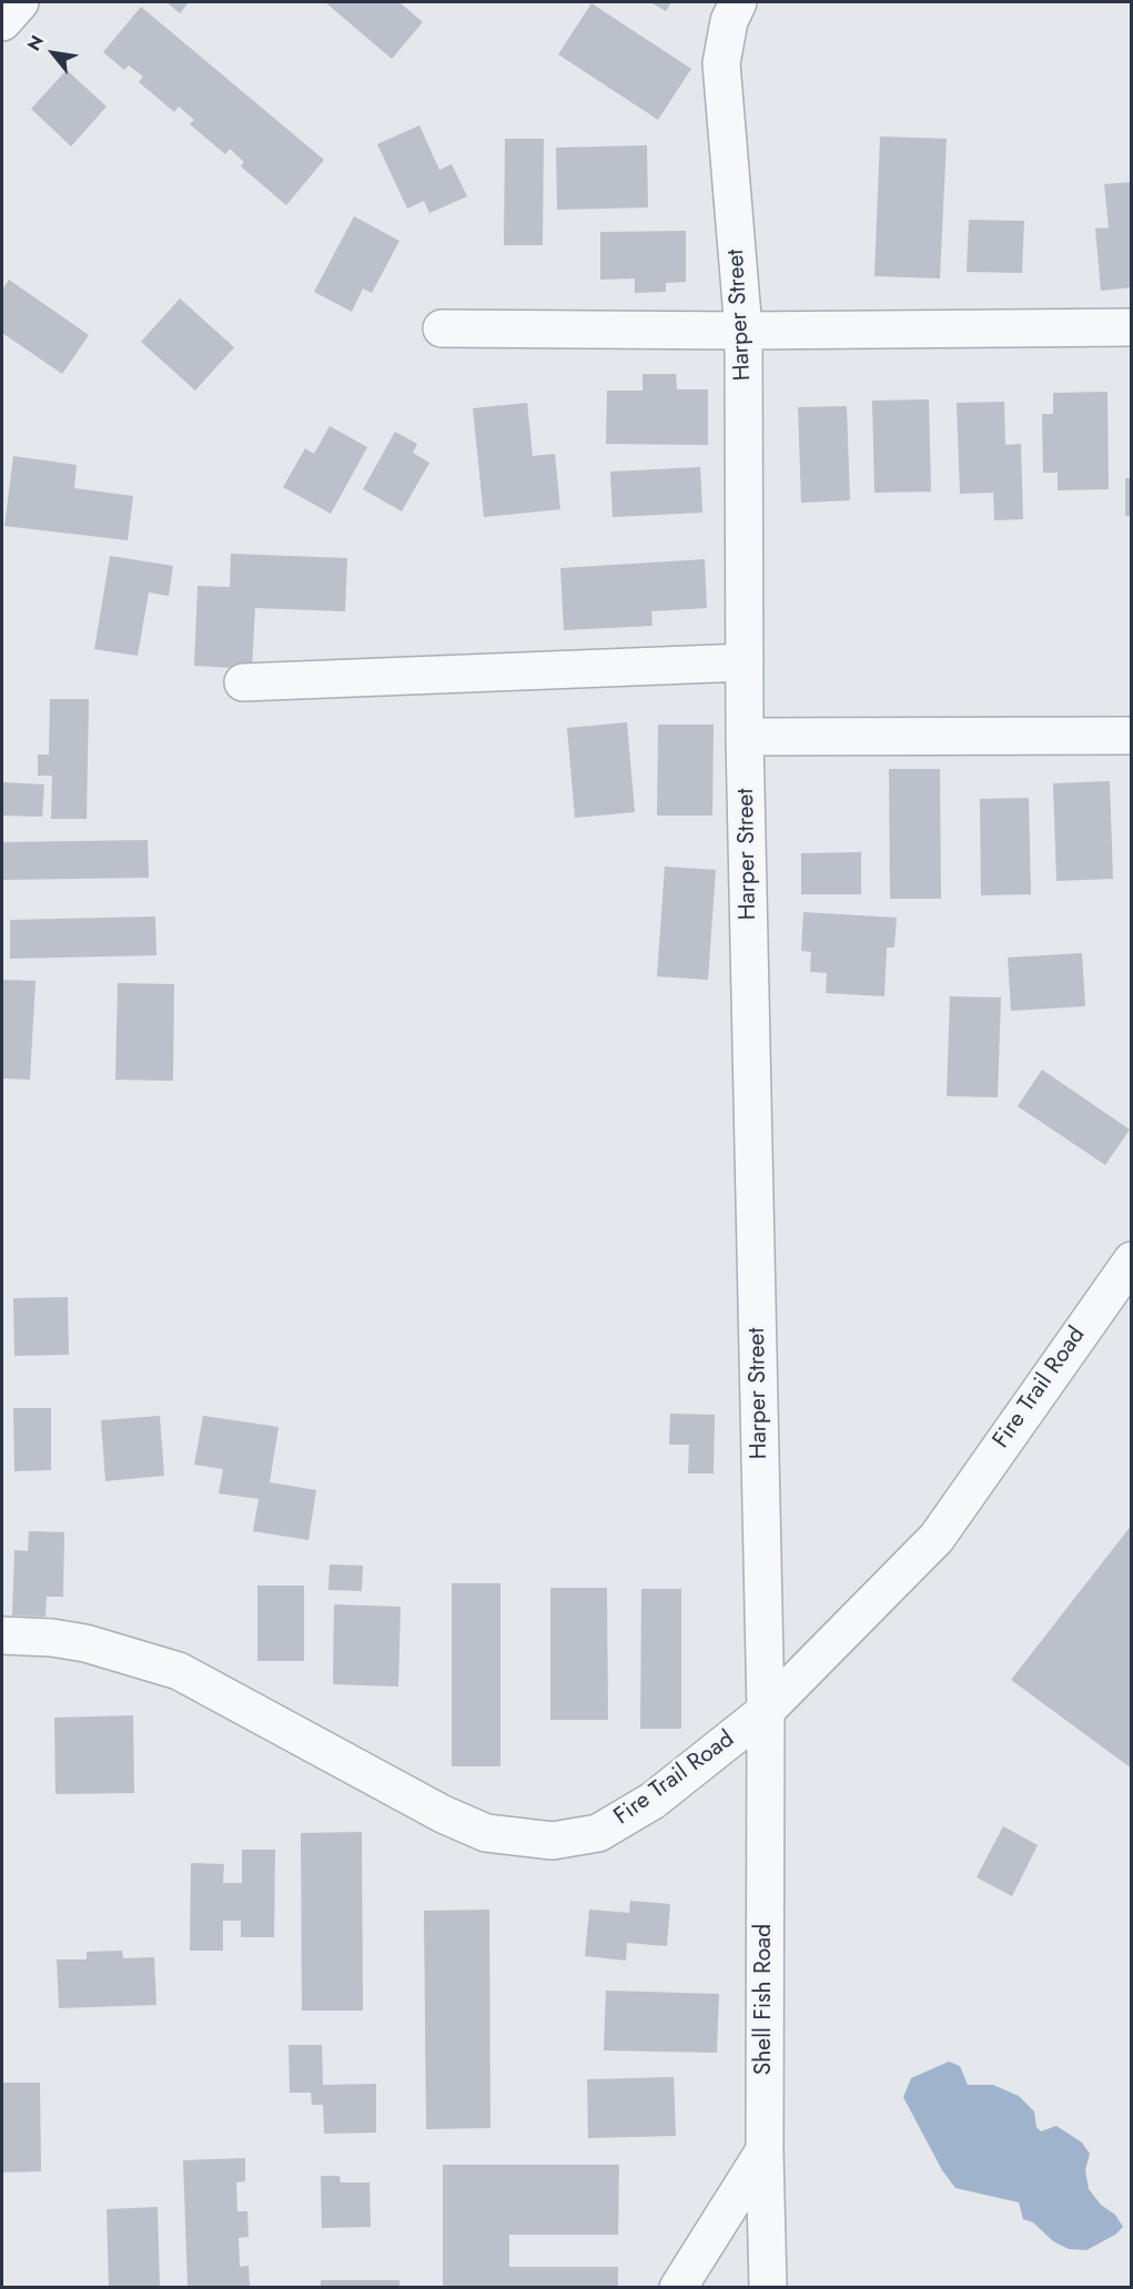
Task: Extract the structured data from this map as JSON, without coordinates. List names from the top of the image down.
{
  "streets": {
    "street": ["Harper Street", "Fire Trail Road", "Shell Fish Road"]
  },
  "crossings": [
    ["Harper Street", "Fire Trail Road"],
    ["Harper Street", "Shell Fish Road"],
    ["Fire Trail Road", "Shell Fish Road"]
  ],
  "north": "top left"
}
